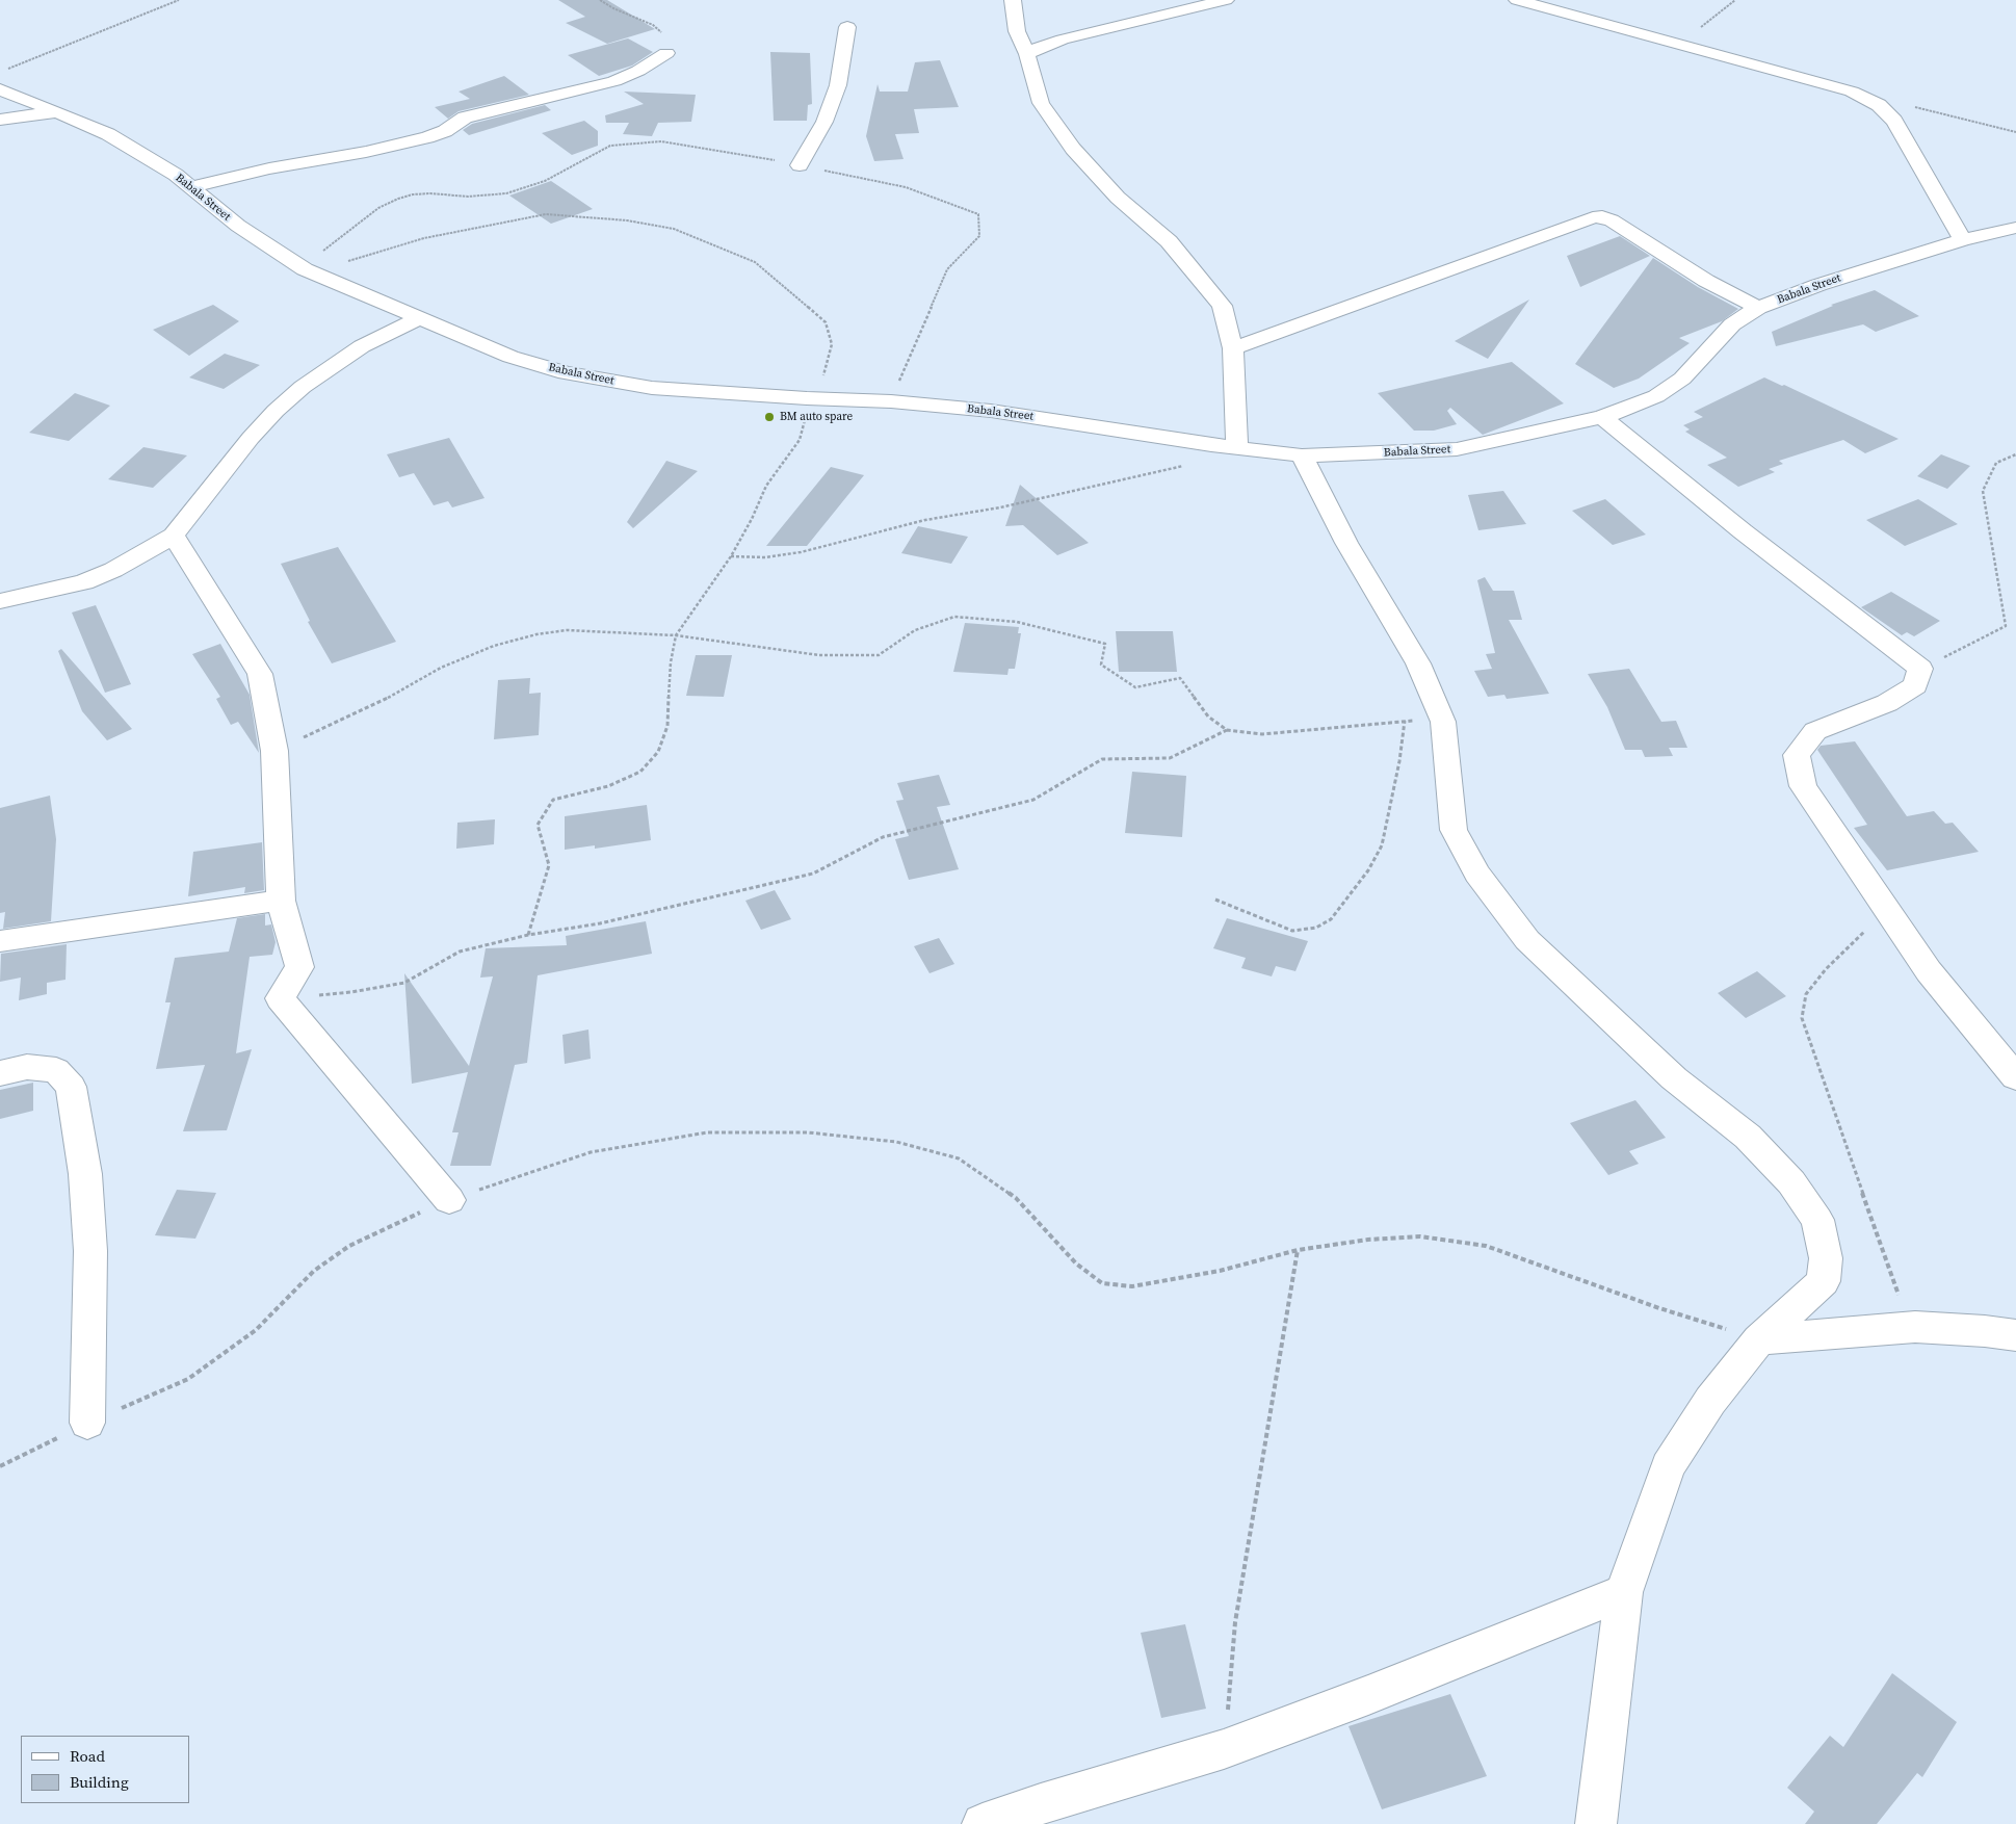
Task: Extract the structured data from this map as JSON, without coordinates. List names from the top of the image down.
{
  "streets": {
    "street": ["Babala Street"]
  },
  "places": ["BM auto spare"],
  "legend": ["Road", "Building"]
}
